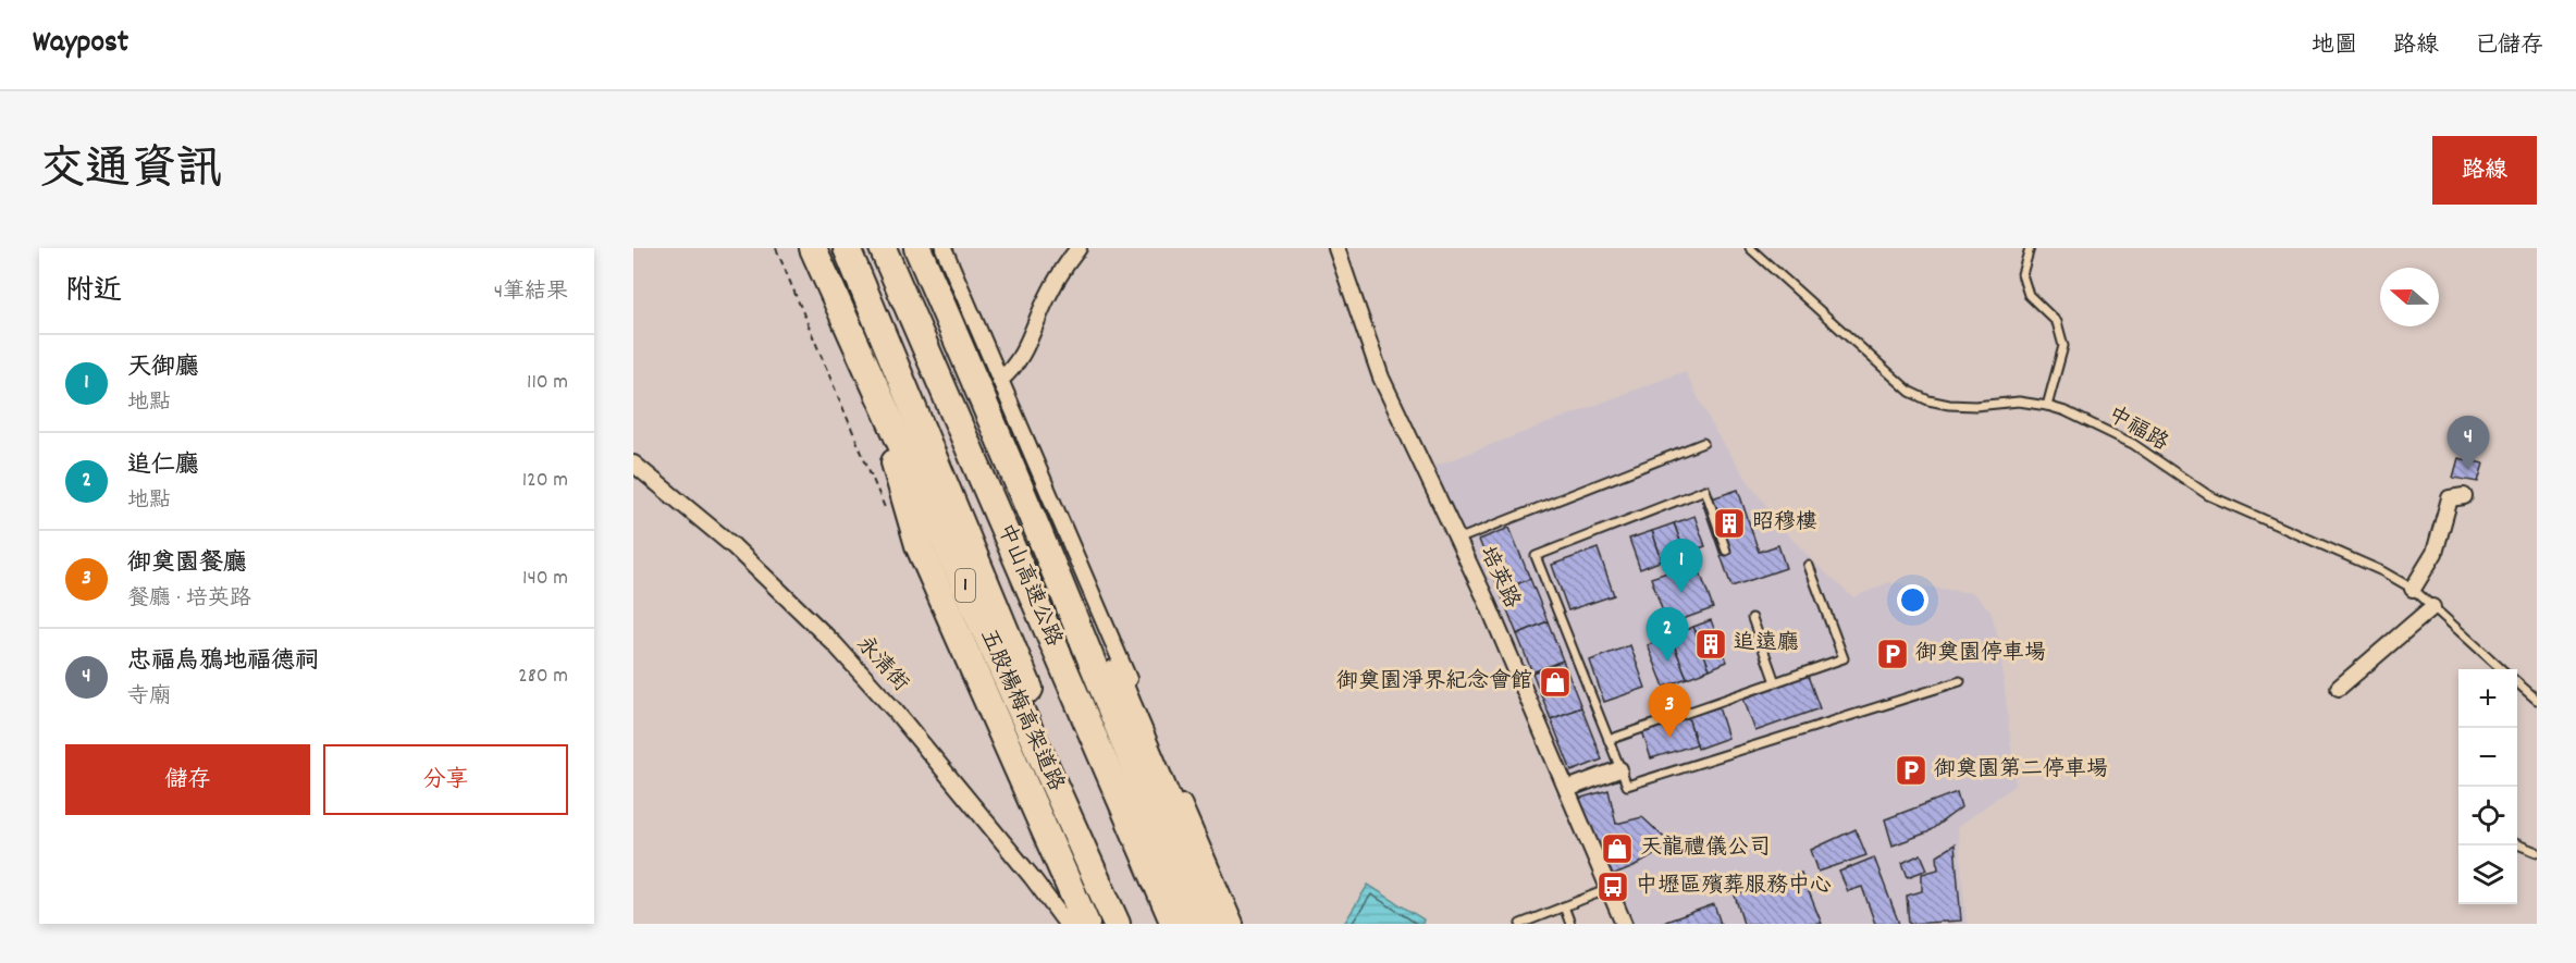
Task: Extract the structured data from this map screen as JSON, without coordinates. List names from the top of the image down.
{
  "streets": {
    "highway": ["1", "中山高速公路", "五股楊梅高架道路"],
    "street": ["培英路", "永清街"],
    "lane": ["中福路"]
  },
  "places": {
    "building": ["昭穆樓", "追遠廳"],
    "parking": ["御奠園停車場", "御奠園第二停車場"],
    "shop": ["御奠園淨界紀念會館", "天龍禮儀公司"],
    "bus stop": ["中壢區殯葬服務中心"]
  },
  "north": "left",
  "page": {
    "header": "Waypost",
    "nav": ["地圖", "路線", "已儲存"],
    "title": "交通資訊",
    "buttons": [
      "路線",
      ["儲存", "分享"]
    ],
    "heading": ["附近", "4筆結果"],
    "list": [
      {
        "mark": "1",
        "name": "天御廳",
        "note": "地點",
        "value": "110 m"
      },
      {
        "mark": "2",
        "name": "追仁廳",
        "note": "地點",
        "value": "120 m"
      },
      {
        "mark": "3",
        "name": "御奠園餐廳",
        "note": "餐廳 · 培英路",
        "value": "140 m"
      },
      {
        "mark": "4",
        "name": "忠福烏鴉地福德祠",
        "note": "寺廟",
        "value": "280 m"
      }
    ],
    "pins": [
      "4",
      "1",
      "2",
      "3"
    ],
    "map_buttons": ["+", "−"]
  }
}
